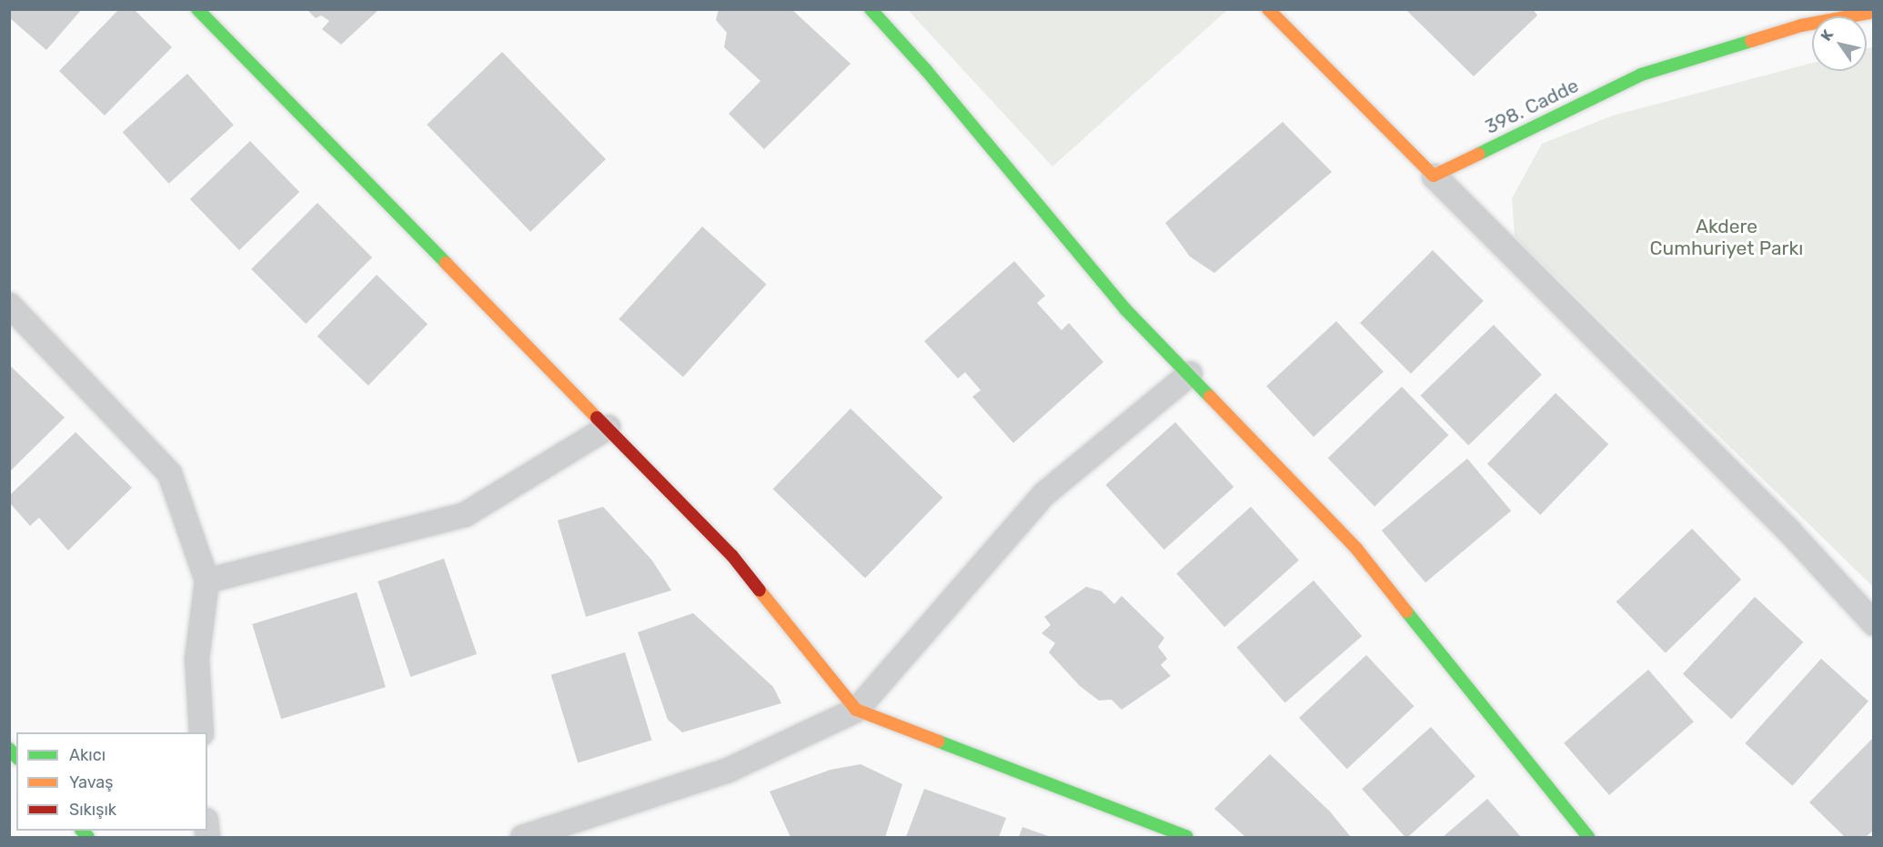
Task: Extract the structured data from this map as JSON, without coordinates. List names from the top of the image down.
{
  "streets": {
    "street": ["398. Cadde"]
  },
  "parks": ["Akdere Cumhuriyet Parkı"],
  "legend": ["Akıcı", "Yavaş", "Sıkışık"],
  "north": "top left"
}
